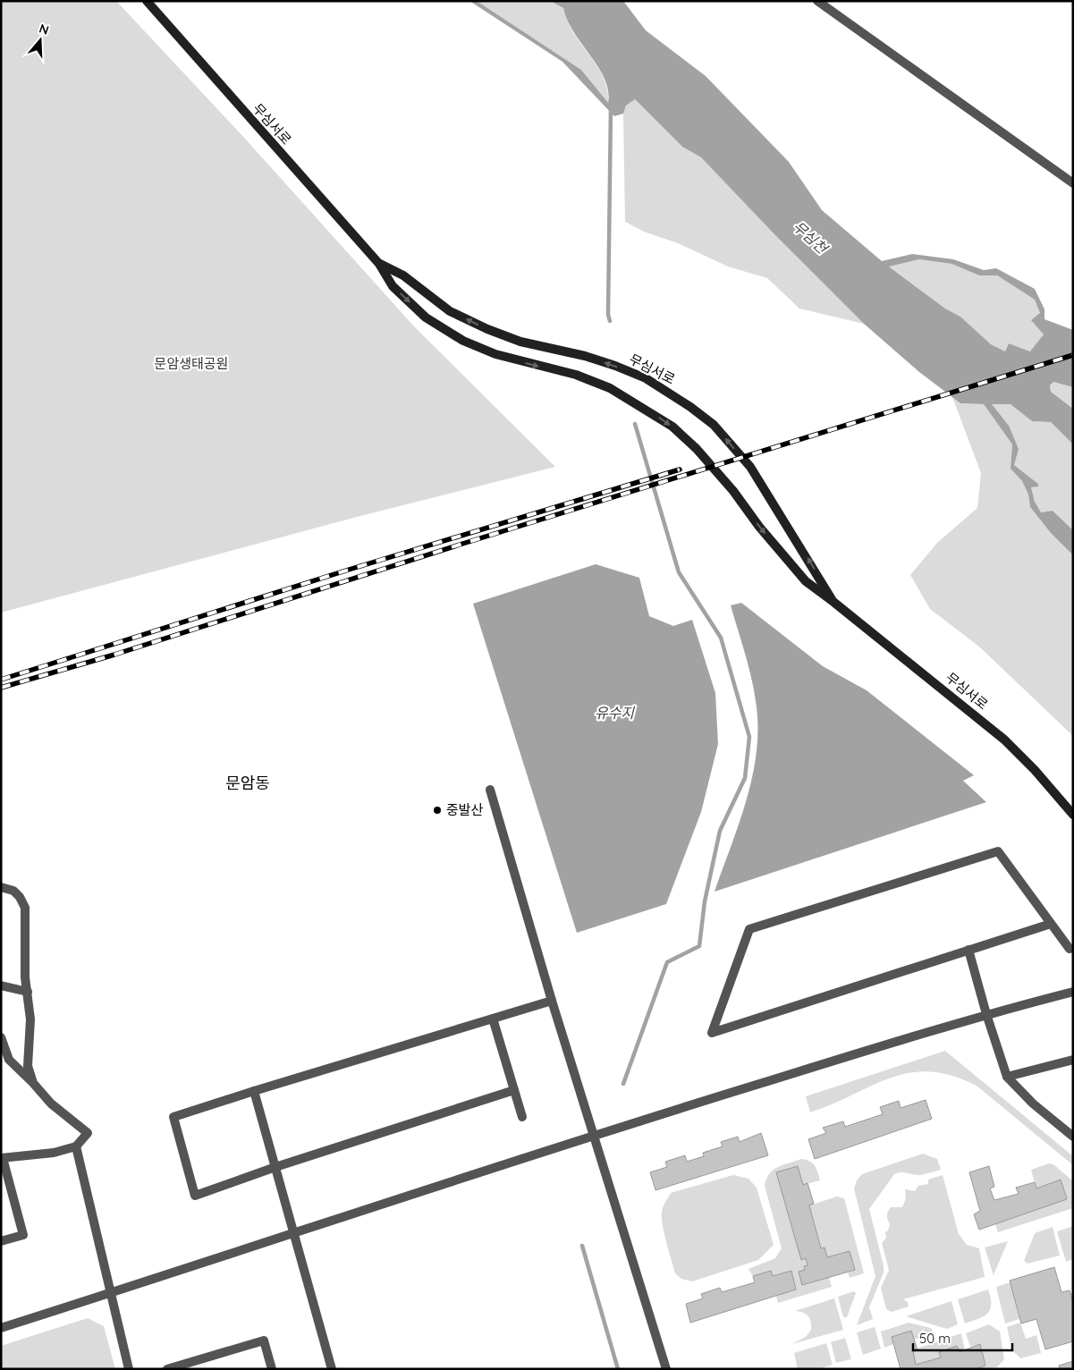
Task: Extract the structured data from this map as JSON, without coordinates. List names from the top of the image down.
{
  "streets": {
    "street": ["무심서로"]
  },
  "districts": ["문암동"],
  "water": ["무심천", "유수지"],
  "parks": ["문암생태공원"],
  "places": ["중발산"],
  "scale_bar": "50 m",
  "north": "top"
}
